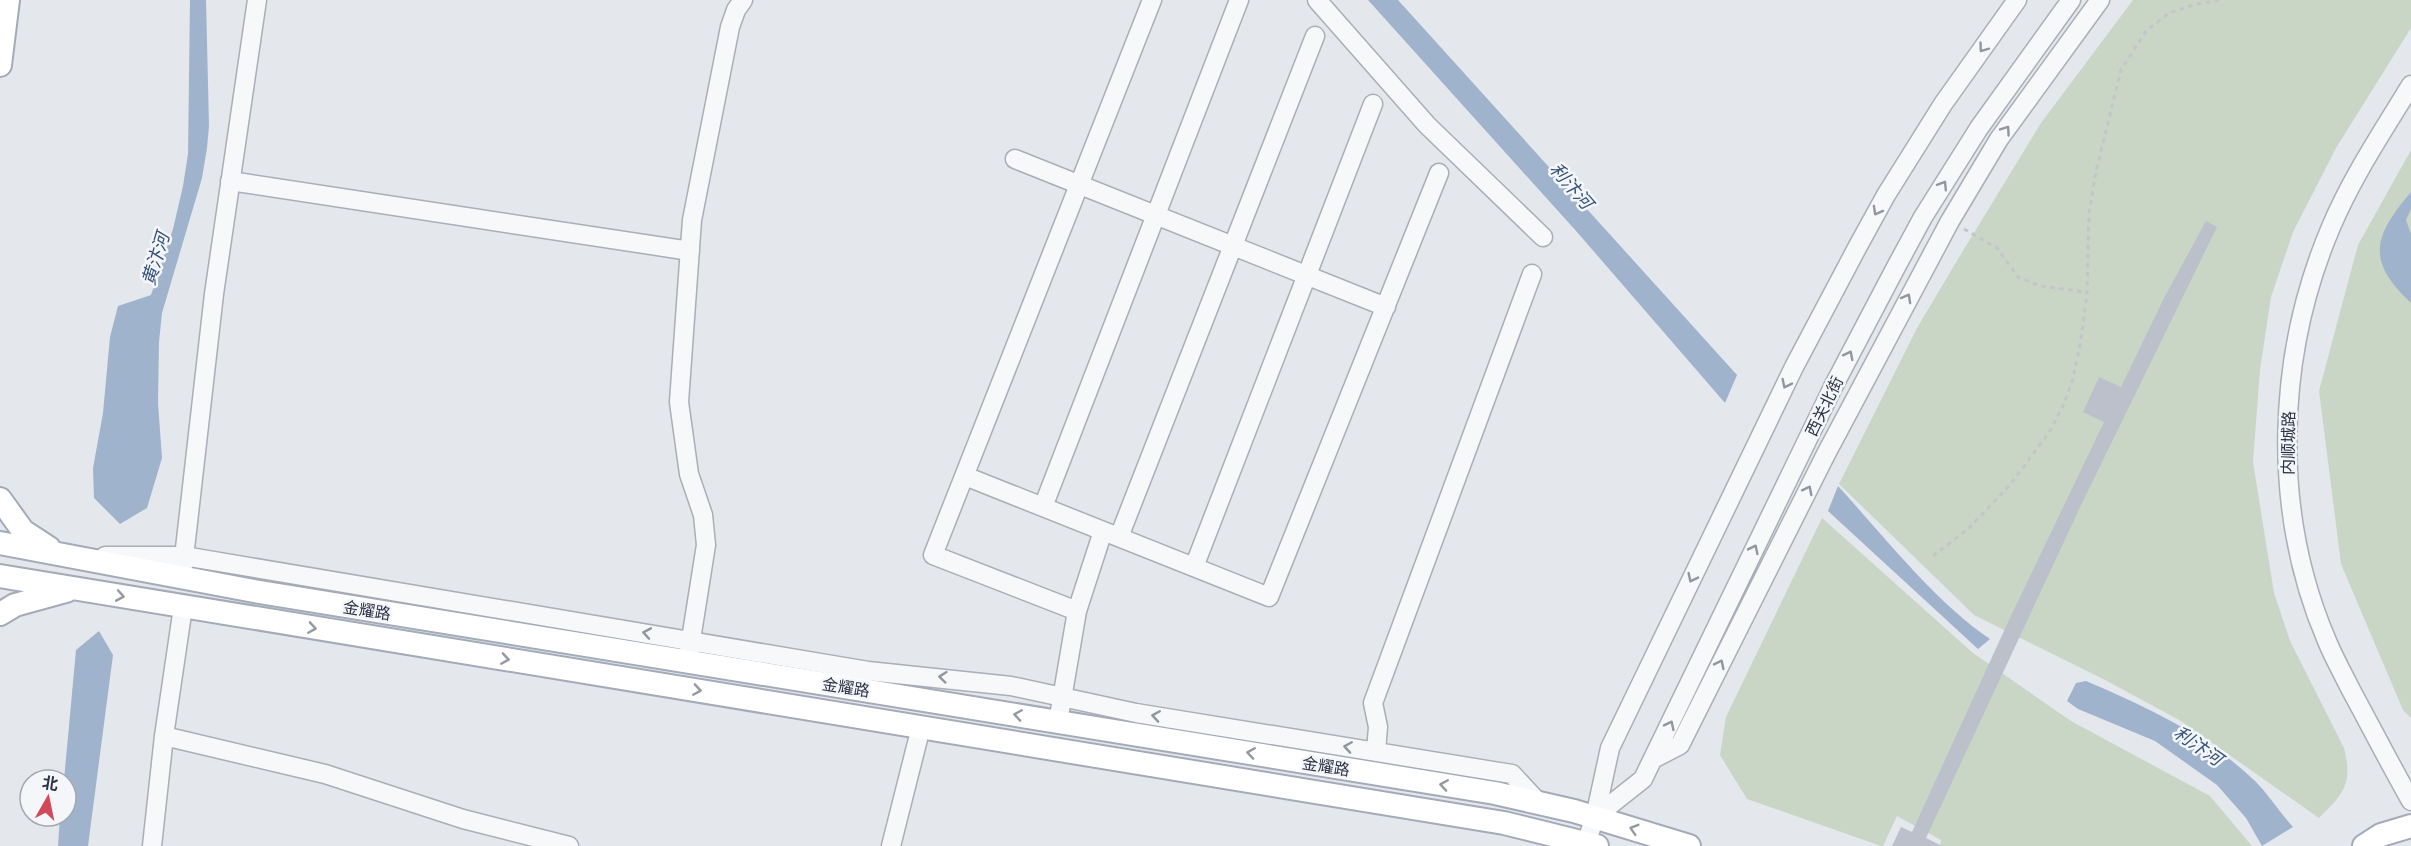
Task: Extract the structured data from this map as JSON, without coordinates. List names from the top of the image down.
{
  "streets": {
    "main road": ["金耀路"],
    "street": ["西关北街", "内顺城路"]
  },
  "crossings": [
    ["西关北街", "金耀路"]
  ],
  "water": ["利汴河", "黄汴河"],
  "north": "top"
}
